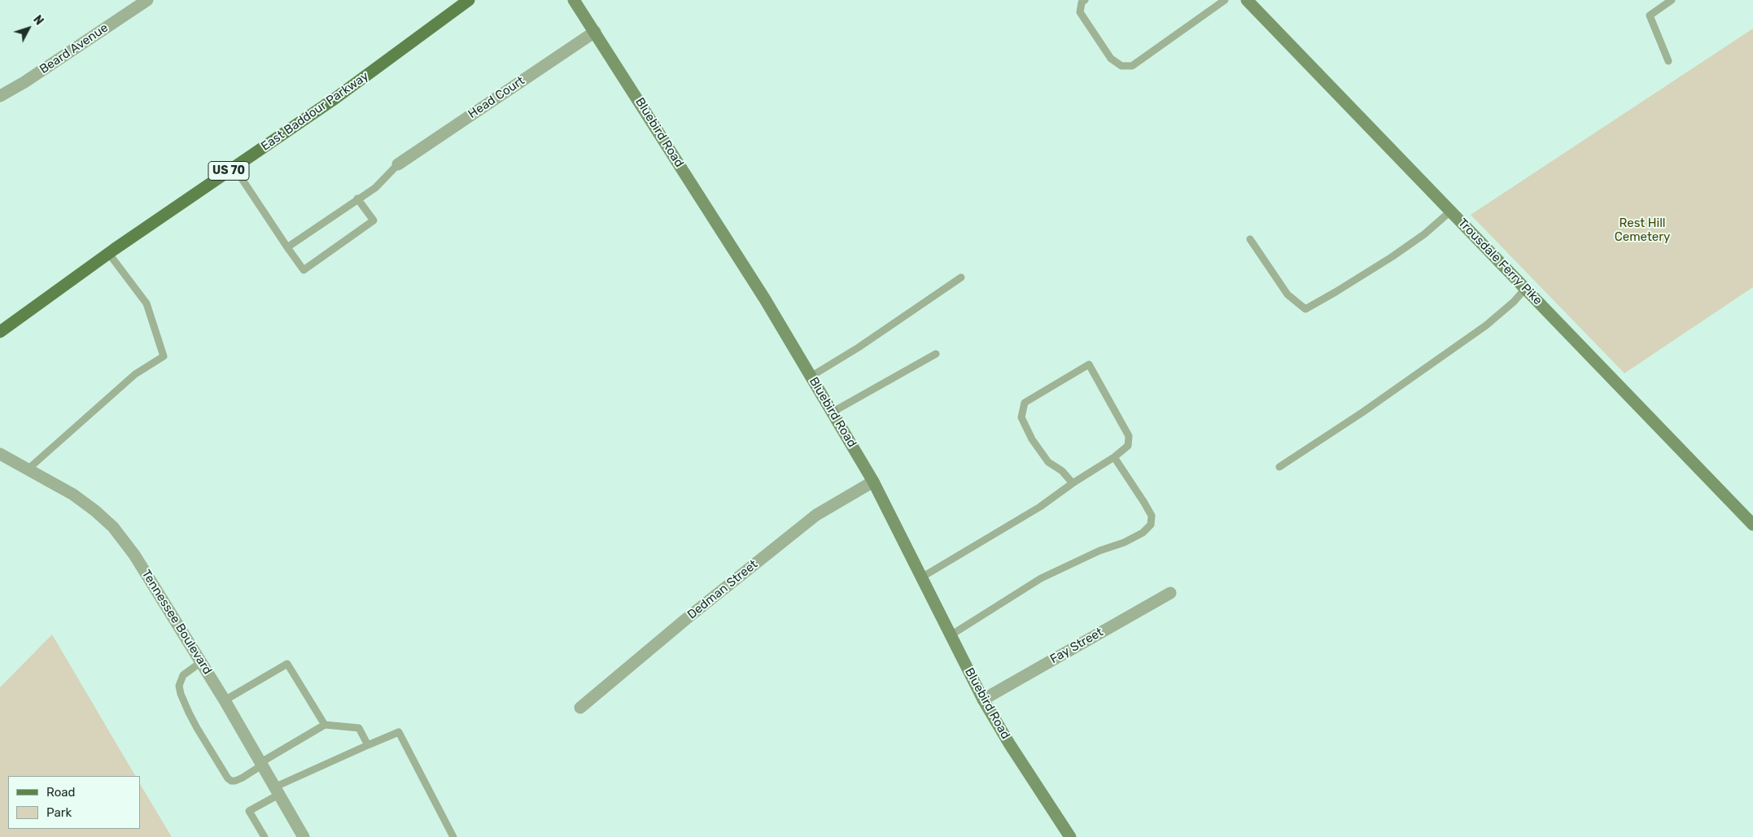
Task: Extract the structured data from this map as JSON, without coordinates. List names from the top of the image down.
{
  "streets": {
    "main road": ["East Baddour Parkway", "US 70"],
    "street": [
      "Beard Avenue",
      "Head Court",
      "Bluebird Road",
      "Trousdale Ferry Pike",
      "Dedman Street",
      "Tennessee Boulevard",
      "Fay Street"
    ]
  },
  "crossings": [
    ["Head Court", "Bluebird Road"],
    ["Bluebird Road", "Dedman Street"],
    ["Bluebird Road", "Fay Street"]
  ],
  "parks": ["Rest Hill Cemetery"],
  "legend": ["Road", "Park"],
  "north": "top right"
}
